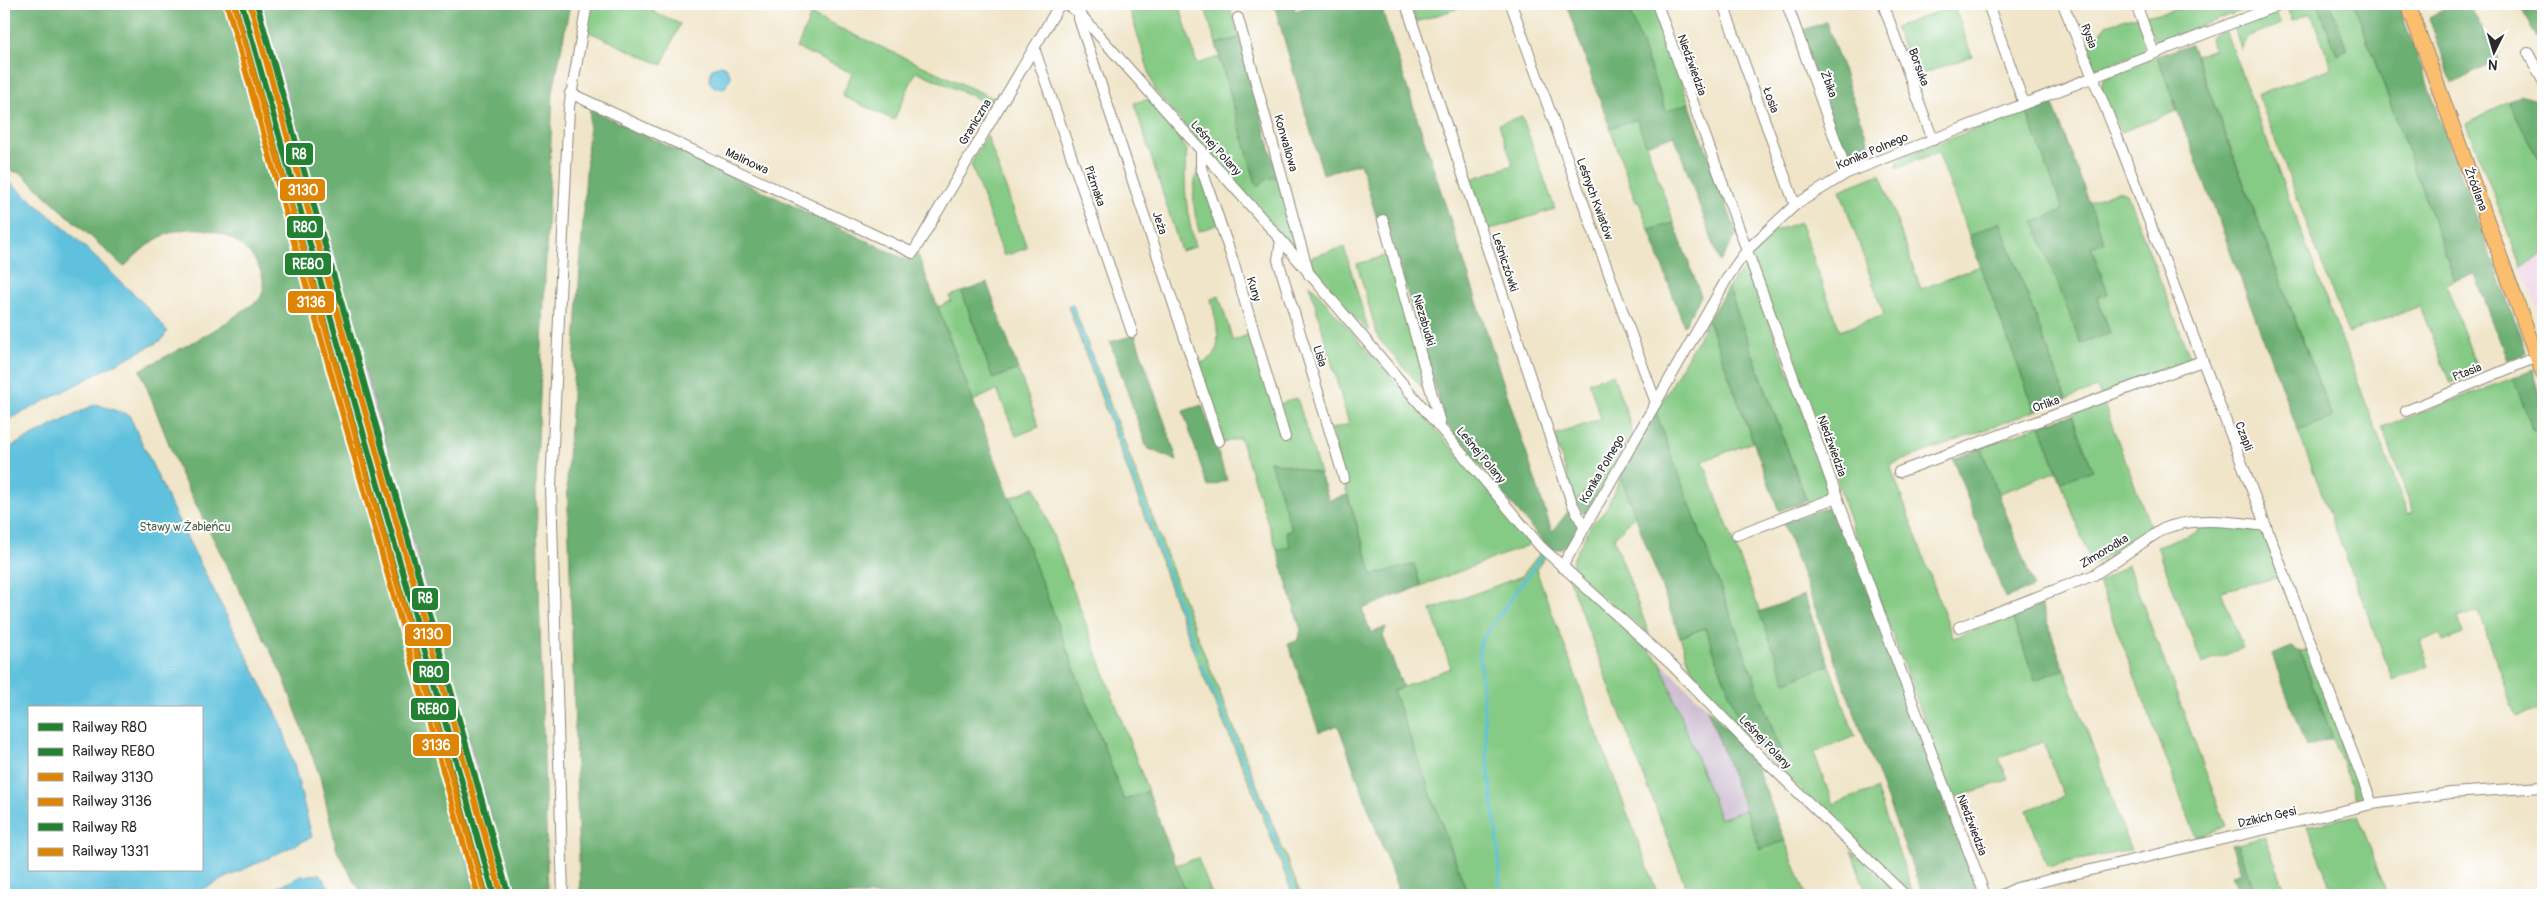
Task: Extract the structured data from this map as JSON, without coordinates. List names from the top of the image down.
{
  "streets": {
    "main road": ["Źródlana"],
    "street": [
      "Rysia",
      "Niedźwiedzia",
      "Borsuka",
      "Żbika",
      "Łosia",
      "Graniczna",
      "Konwaliowa",
      "Leśnej Polany",
      "Konika Polnego",
      "Malinowa",
      "Piżmaka",
      "Leśnych Kwiatów",
      "Jeża",
      "Leśniczówki",
      "Kuny",
      "Niezabudki",
      "Lisia",
      "Ptasia",
      "Orlika",
      "Czapli",
      "Zimorodka",
      "Dzikich Gęsi"
    ]
  },
  "crossings": [
    ["Rysia", "Konika Polnego"],
    ["Rysia", "Czapli"],
    ["Niedźwiedzia", "Konika Polnego"],
    ["Borsuka", "Konika Polnego"],
    ["Żbika", "Konika Polnego"],
    ["Łosia", "Konika Polnego"],
    ["Graniczna", "Malinowa"],
    ["Graniczna", "Piżmaka"],
    ["Konwaliowa", "Leśnej Polany"],
    ["Leśnej Polany", "Konika Polnego"],
    ["Leśnej Polany", "Jeża"],
    ["Leśnej Polany", "Kuny"],
    ["Leśnej Polany", "Niezabudki"],
    ["Leśnej Polany", "Lisia"],
    ["Konika Polnego", "Leśnych Kwiatów"],
    ["Konika Polnego", "Leśniczówki"],
    ["Konika Polnego", "Czapli"],
    ["Źródlana", "Ptasia"],
    ["Orlika", "Czapli"],
    ["Czapli", "Zimorodka"],
    ["Czapli", "Dzikich Gęsi"]
  ],
  "parks": ["Stawy w Żabieńcu"],
  "lines": [
    "rail line R80",
    "rail line 3130",
    "rail line R8",
    "rail line RE80",
    "rail line 3136",
    "rail line 1331"
  ],
  "legend": [
    "Railway R80",
    "Railway RE80",
    "Railway 3130",
    "Railway 3136",
    "Railway R8",
    "Railway 1331"
  ],
  "north": "bottom"
}
